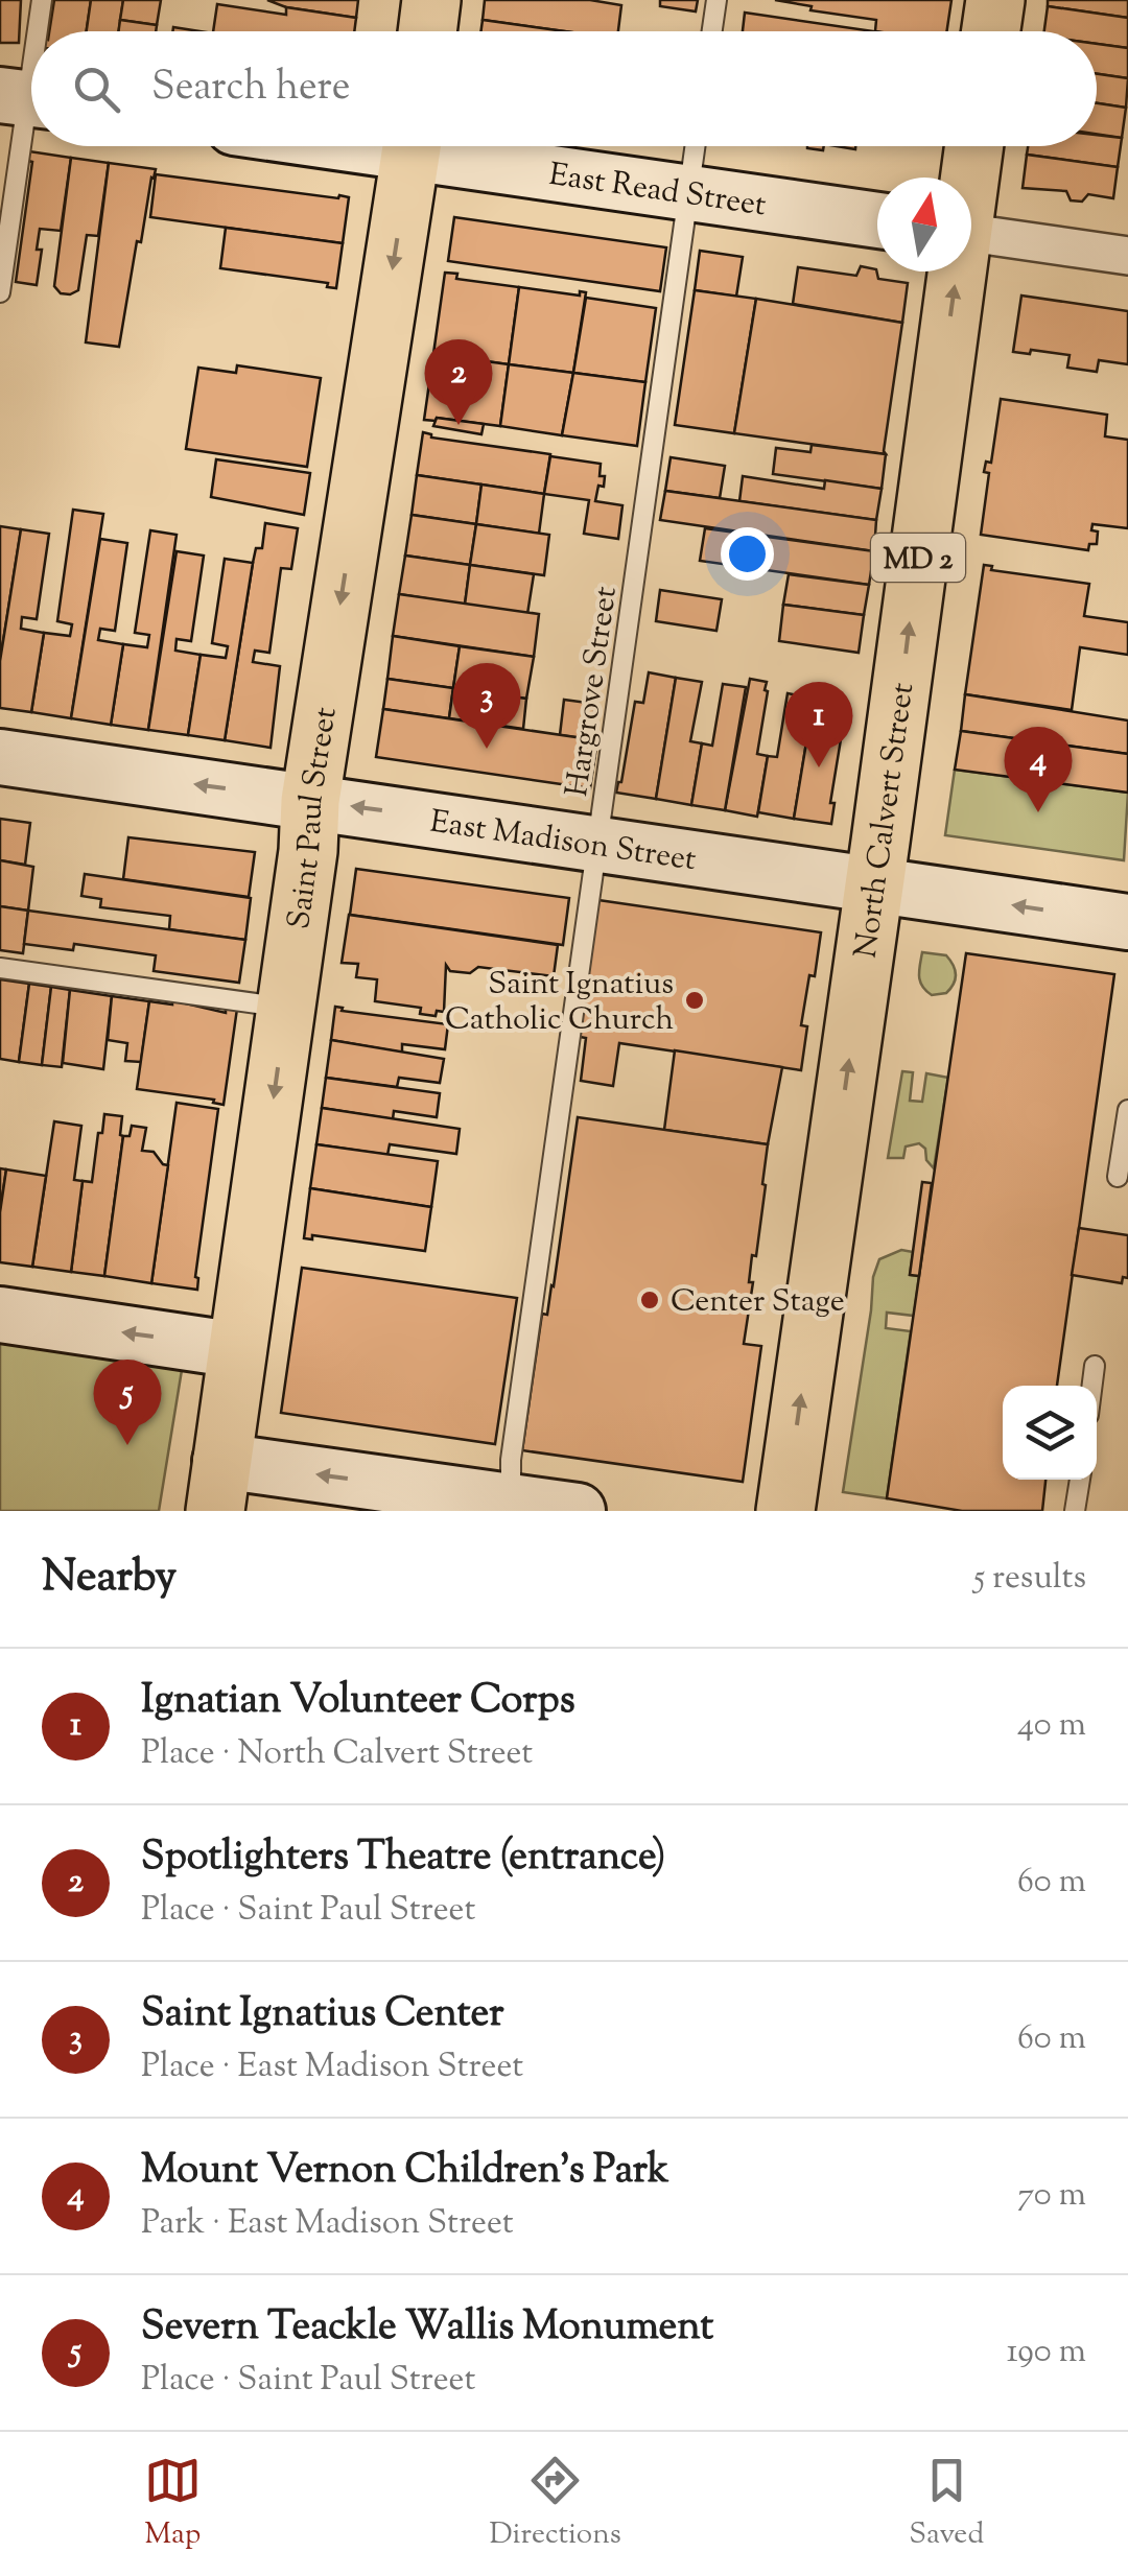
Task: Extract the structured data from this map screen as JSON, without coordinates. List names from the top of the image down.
{
  "streets": {
    "main road": ["MD 2", "Saint Paul Street", "North Calvert Street"],
    "street": ["East Read Street", "East Madison Street"],
    "lane": ["Hargrove Street"]
  },
  "crossings": [
    ["East Read Street", "Hargrove Street"],
    ["Hargrove Street", "East Madison Street"],
    ["Saint Paul Street", "East Madison Street"],
    ["North Calvert Street", "East Madison Street"]
  ],
  "one_way": ["Saint Paul Street", "North Calvert Street", "East Madison Street"],
  "places": ["Saint Ignatius Catholic Church", "Center Stage"],
  "north": "top",
  "page": {
    "search": "Search here",
    "pins": [
      "2",
      "3",
      "1",
      "4",
      "5"
    ],
    "heading": ["Nearby", "5 results"],
    "list": [
      {
        "mark": "1",
        "name": "Ignatian Volunteer Corps",
        "note": "Place · North Calvert Street",
        "value": "40 m"
      },
      {
        "mark": "2",
        "name": "Spotlighters Theatre (entrance)",
        "note": "Place · Saint Paul Street",
        "value": "60 m"
      },
      {
        "mark": "3",
        "name": "Saint Ignatius Center",
        "note": "Place · East Madison Street",
        "value": "60 m"
      },
      {
        "mark": "4",
        "name": "Mount Vernon Children's Park",
        "note": "Park · East Madison Street",
        "value": "70 m"
      },
      {
        "mark": "5",
        "name": "Severn Teackle Wallis Monument",
        "note": "Place · Saint Paul Street",
        "value": "190 m"
      }
    ],
    "nav": ["Map", "Directions", "Saved"]
  }
}
